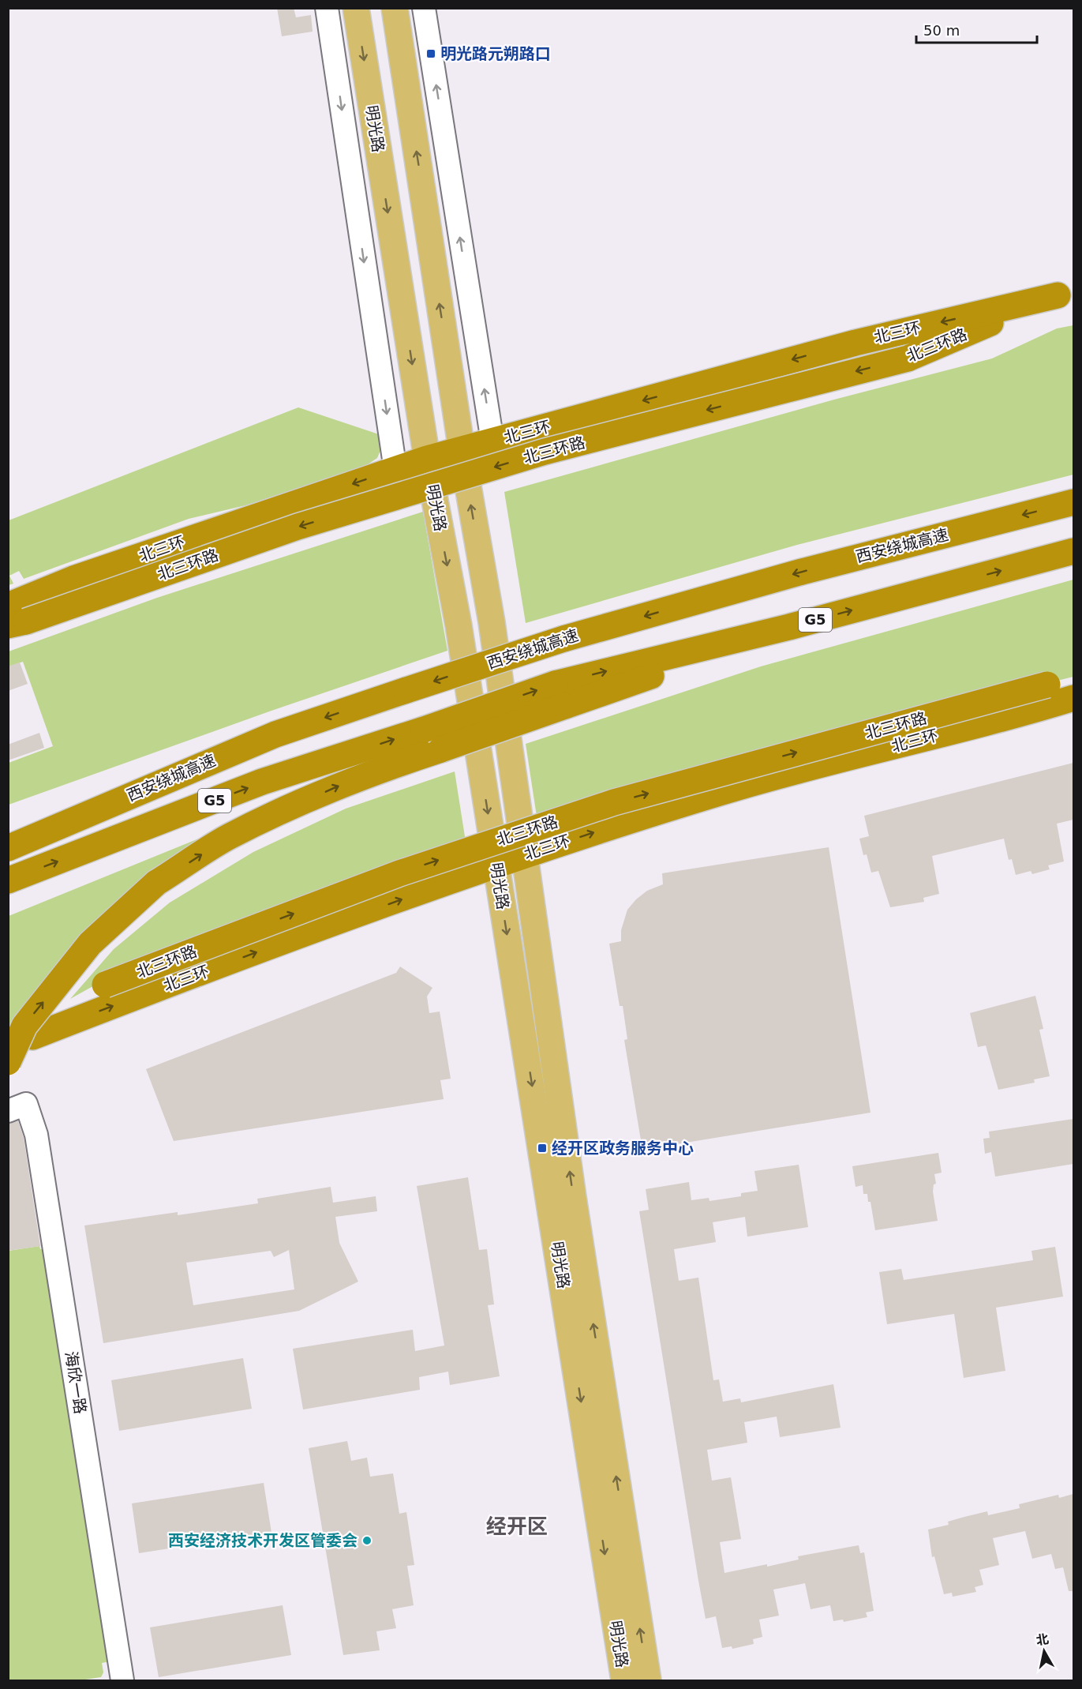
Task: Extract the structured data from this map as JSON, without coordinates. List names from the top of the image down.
{
  "streets": {
    "highway": [
      "北三环",
      "北三环路",
      "西安绕城高速",
      "G5"
    ],
    "main road": ["明光路"],
    "street": ["海欣一路"]
  },
  "crossings": [
    ["明光路", "北三环"],
    ["北三环", "北三环路"]
  ],
  "districts": ["经开区"],
  "places": {
    "transit": ["明光路元朔路口", "经开区政务服务中心"],
    "other": ["西安经济技术开发区管委会"]
  },
  "scale_bar": "50 m",
  "north": "top"
}
